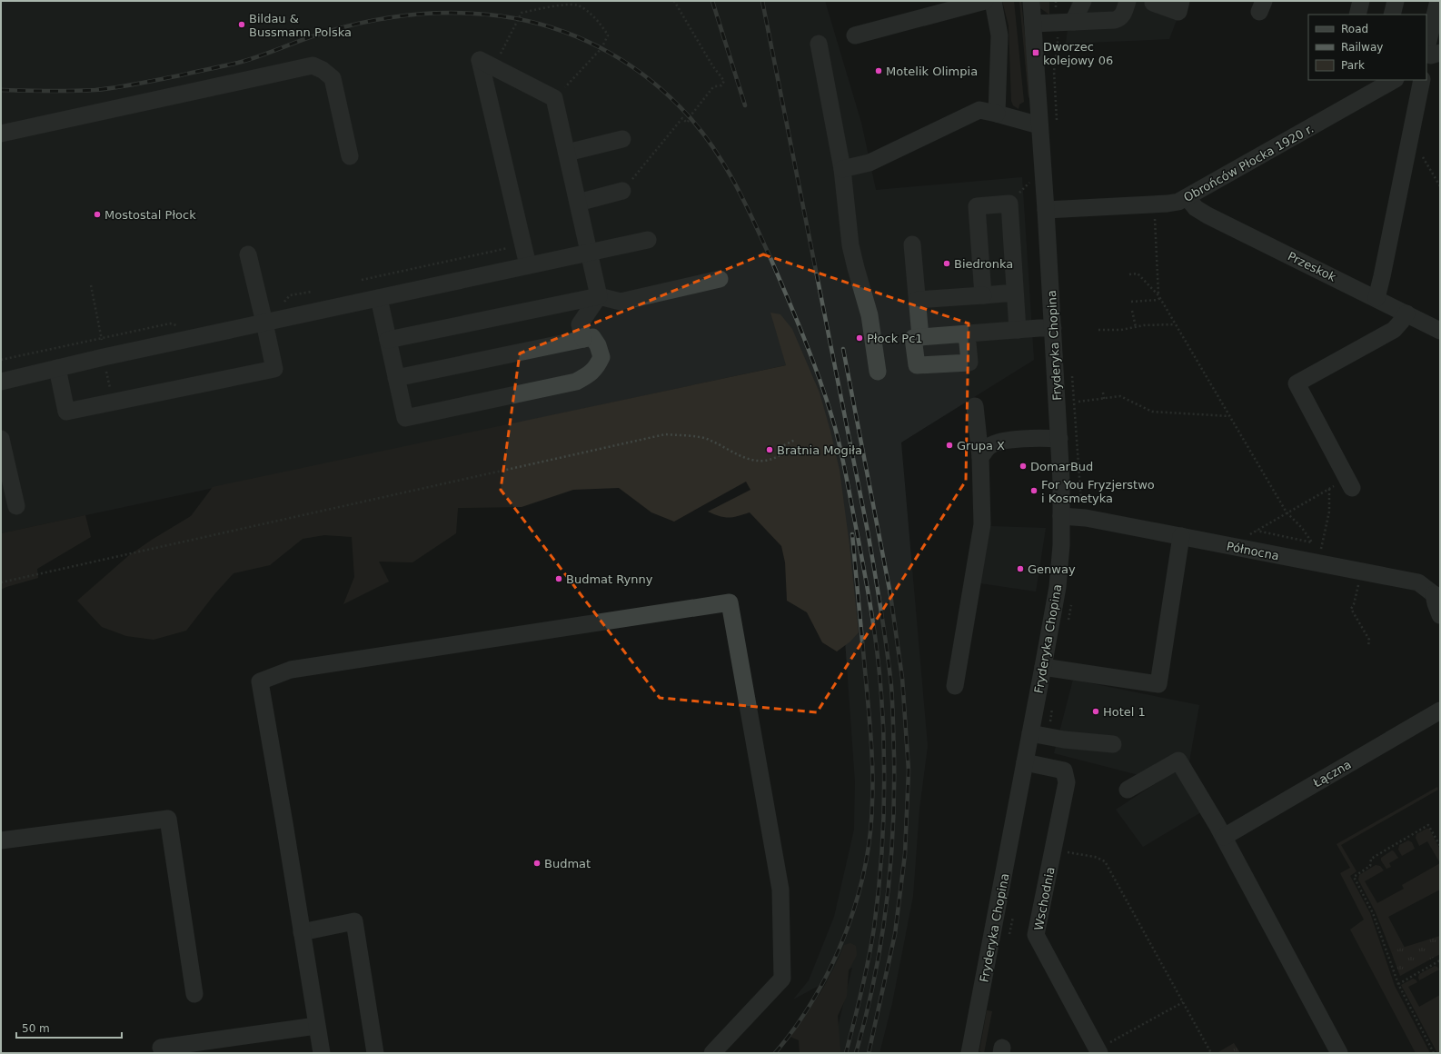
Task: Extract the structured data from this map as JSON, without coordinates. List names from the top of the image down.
{
  "streets": {
    "street": [
      "Obrońców Płocka 1920 r.",
      "Przeskok",
      "Fryderyka Chopina",
      "Północna",
      "Łączna",
      "Wschodnia"
    ]
  },
  "crossings": [
    ["Obrońców Płocka 1920 r.", "Przeskok"],
    ["Obrońców Płocka 1920 r.", "Fryderyka Chopina"],
    ["Fryderyka Chopina", "Północna"],
    ["Fryderyka Chopina", "Wschodnia"]
  ],
  "places": {
    "other": [
      "Bildau & Bussmann Polska",
      "Motelik Olimpia",
      "Mostostal Płock",
      "Biedronka",
      "Płock Pc1",
      "Grupa X",
      "Bratnia Mogiła",
      "DomarBud",
      "For You Fryzjerstwo i Kosmetyka",
      "Genway",
      "Budmat Rynny",
      "Hotel 1",
      "Budmat"
    ],
    "transit": ["Dworzec kolejowy 06"]
  },
  "legend": ["Road", "Railway", "Park"],
  "scale_bar": "50 m"
}
